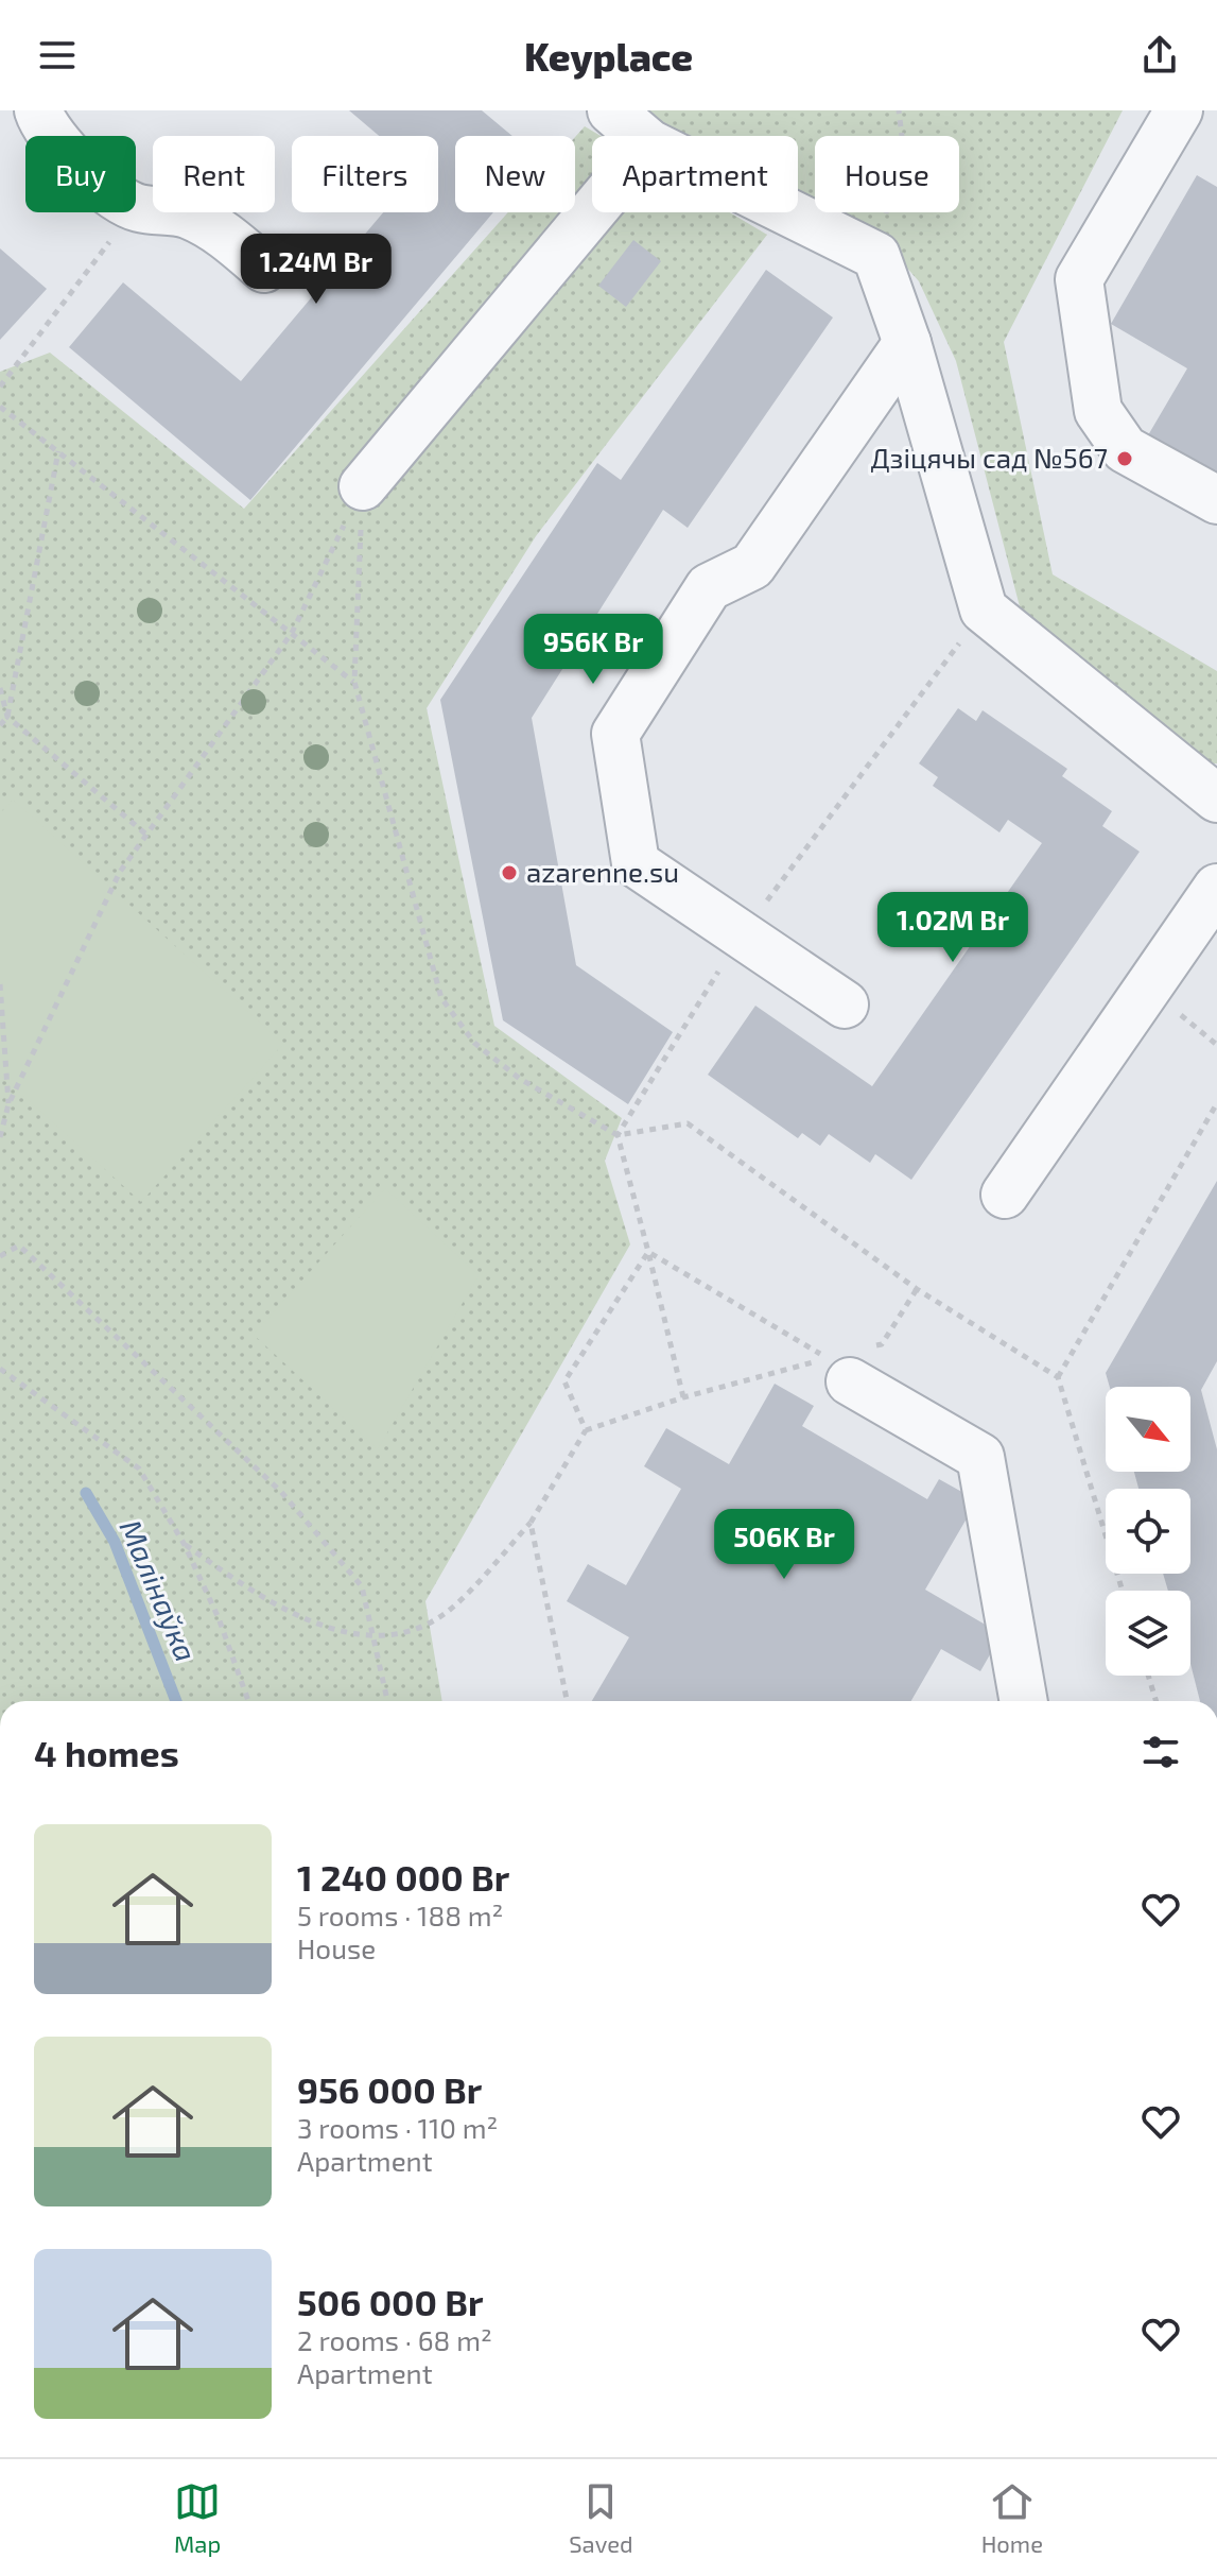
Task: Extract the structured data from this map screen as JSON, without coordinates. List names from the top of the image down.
{
  "water": ["Малінаўка"],
  "places": ["Дзіцячы сад №567", "azarenne.su"],
  "north": "bottom right",
  "page": {
    "header": "Keyplace",
    "chip": [
      "Buy",
      "Rent",
      "Filters",
      "New",
      "Apartment",
      "House"
    ],
    "price": [
      "1.24M Br",
      "956K Br",
      "1.02M Br",
      "506K Br"
    ],
    "heading": "4 homes",
    "list": [
      {
        "name": "1 240 000 Br",
        "note": "5 rooms · 188 m² · House"
      },
      {
        "name": "956 000 Br",
        "note": "3 rooms · 110 m² · Apartment"
      },
      {
        "name": "506 000 Br",
        "note": "2 rooms · 68 m² · Apartment"
      }
    ],
    "tabs": ["Map", "Saved", "Home"]
  }
}
